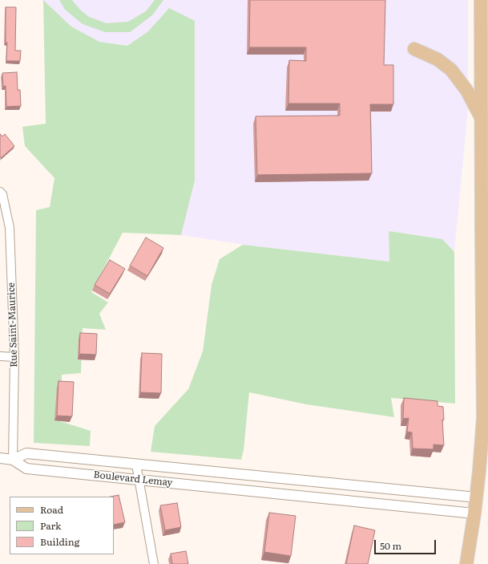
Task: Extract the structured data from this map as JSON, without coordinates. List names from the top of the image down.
{
  "streets": {
    "street": ["Rue Saint-Maurice", "Boulevard Lemay"]
  },
  "crossings": [
    ["Rue Saint-Maurice", "Boulevard Lemay"]
  ],
  "legend": ["Road", "Park", "Building"],
  "scale_bar": "50 m"
}
